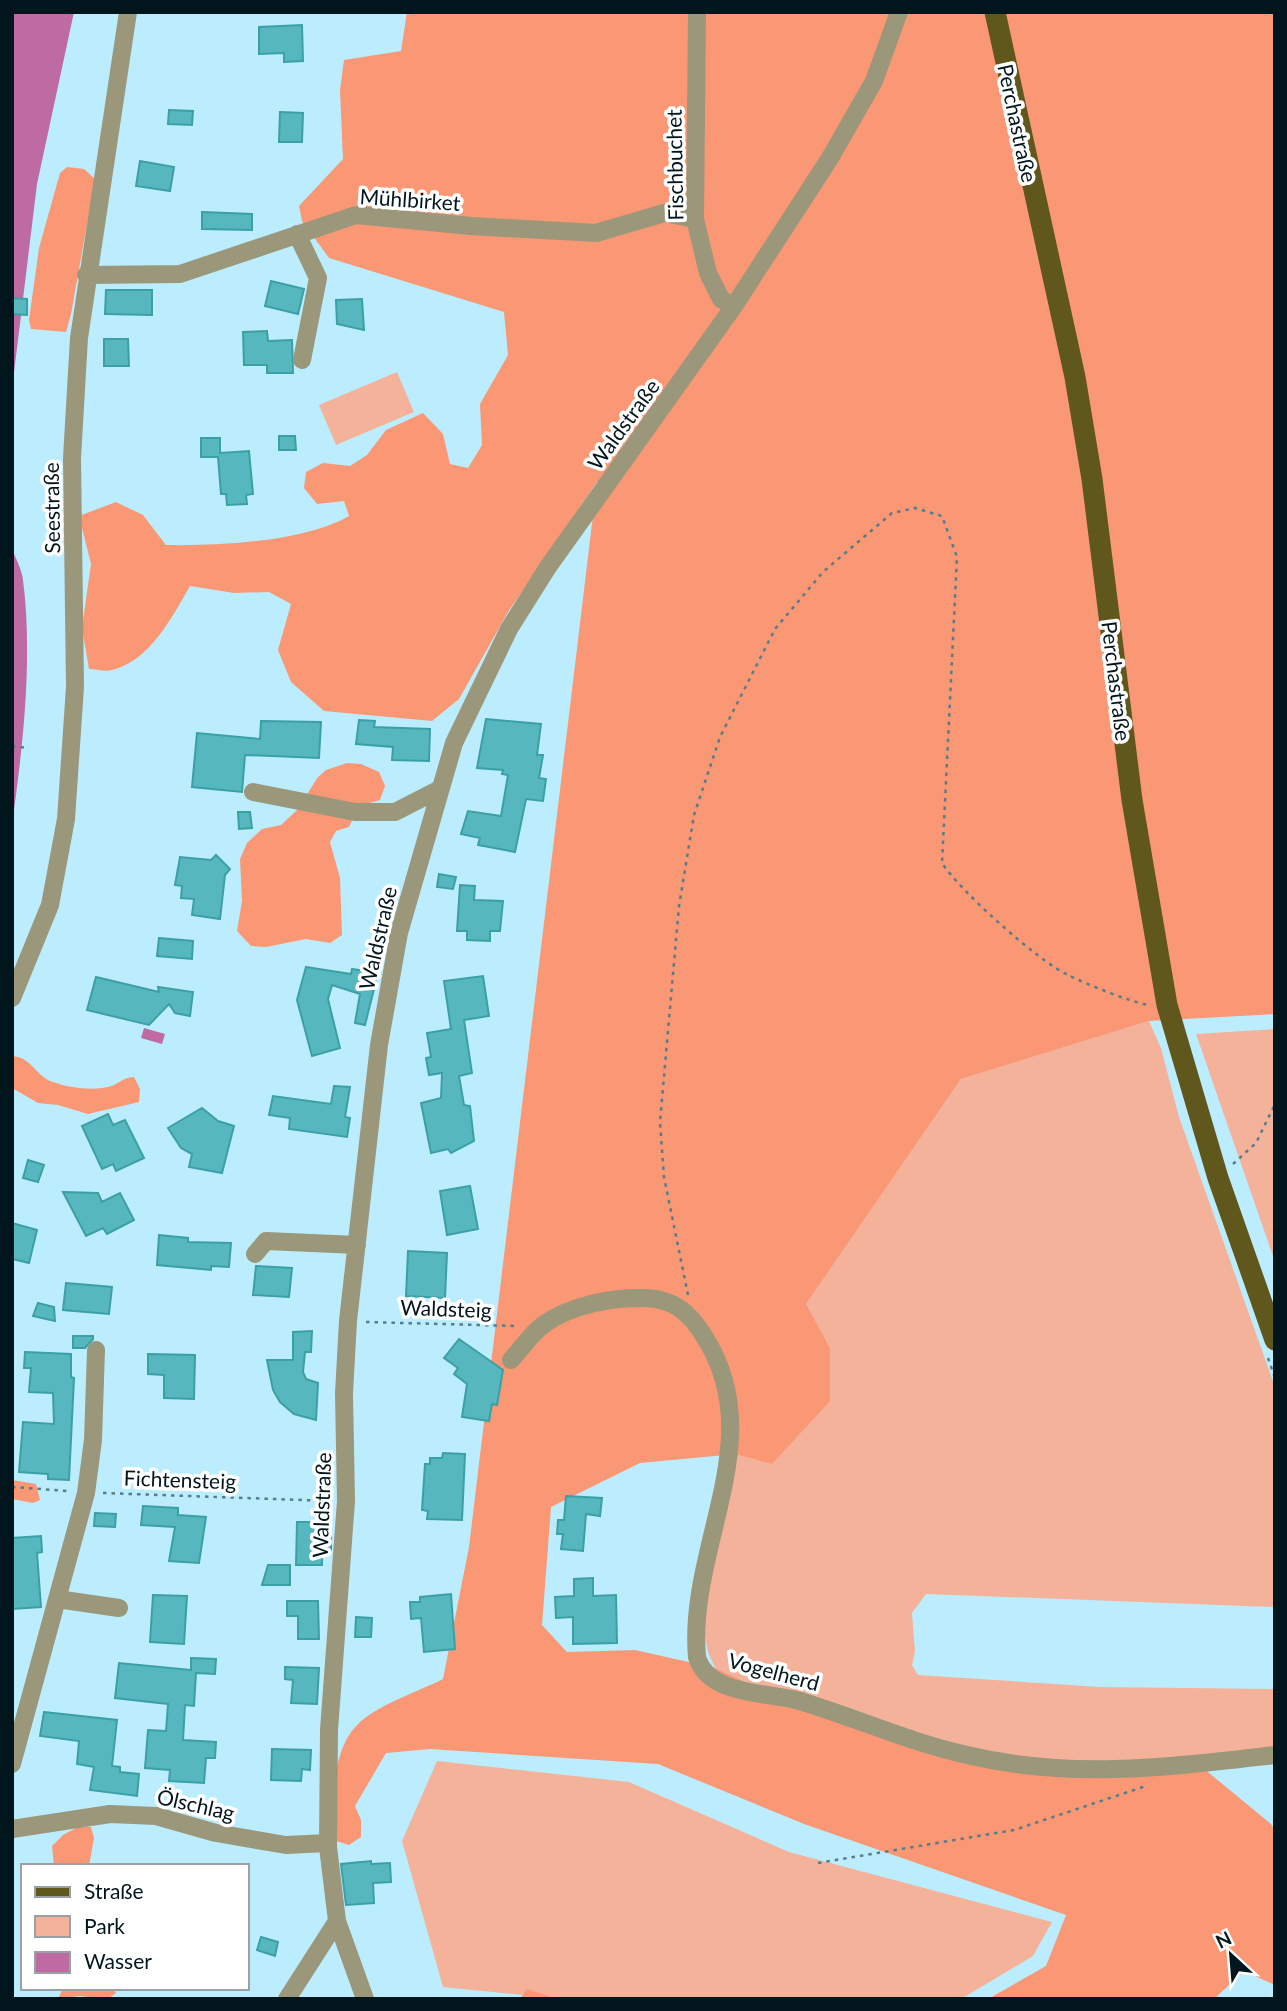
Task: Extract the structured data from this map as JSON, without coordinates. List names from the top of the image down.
{
  "streets": {
    "main road": ["Perchastraße"],
    "street": [
      "Fischbuchet",
      "Mühlbirket",
      "Waldstraße",
      "Seestraße",
      "Vogelherd",
      "Ölschlag"
    ],
    "path": ["Waldsteig", "Fichtensteig"]
  },
  "crossings": [
    ["Fischbuchet", "Mühlbirket"],
    ["Fischbuchet", "Waldstraße"],
    ["Mühlbirket", "Seestraße"],
    ["Waldstraße", "Waldsteig"],
    ["Waldstraße", "Fichtensteig"],
    ["Waldstraße", "Ölschlag"],
    ["Waldsteig", "Vogelherd"]
  ],
  "legend": ["Straße", "Park", "Wasser"],
  "north": "top left"
}
